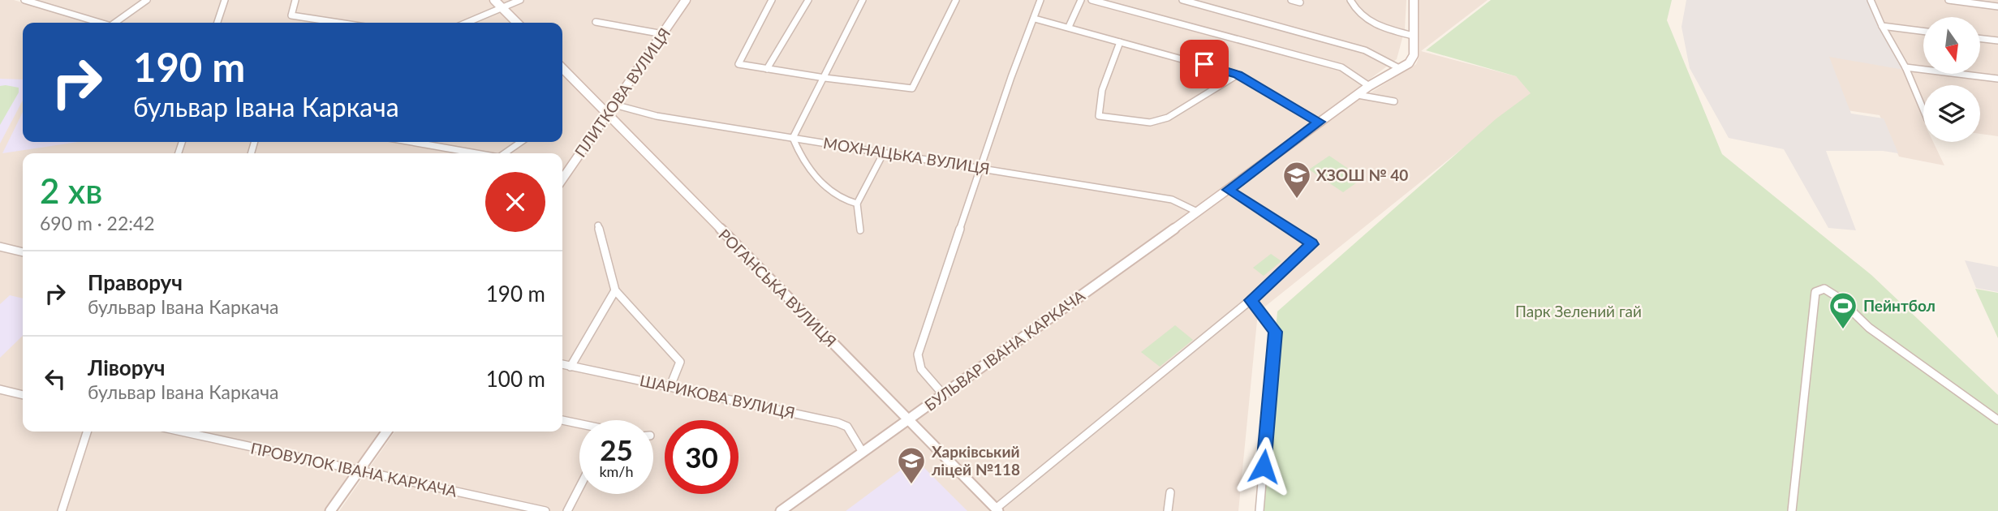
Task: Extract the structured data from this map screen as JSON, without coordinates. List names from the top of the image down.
{
  "streets": {
    "street": [
      "ПЛИТКОВА ВУЛИЦЯ",
      "МОХНАЦЬКА ВУЛИЦЯ",
      "РОГАНСЬКА ВУЛИЦЯ",
      "БУЛЬВАР ІВАНА КАРКАЧА",
      "ШАРИКОВА ВУЛИЦЯ",
      "ПРОВУЛОК ІВАНА КАРКАЧА"
    ]
  },
  "crossings": [
    ["ПЛИТКОВА ВУЛИЦЯ", "МОХНАЦЬКА ВУЛИЦЯ"],
    ["ПЛИТКОВА ВУЛИЦЯ", "РОГАНСЬКА ВУЛИЦЯ"],
    ["МОХНАЦЬКА ВУЛИЦЯ", "БУЛЬВАР ІВАНА КАРКАЧА"],
    ["РОГАНСЬКА ВУЛИЦЯ", "БУЛЬВАР ІВАНА КАРКАЧА"],
    ["БУЛЬВАР ІВАНА КАРКАЧА", "ШАРИКОВА ВУЛИЦЯ"]
  ],
  "parks": ["Парк Зелений гай"],
  "places": {
    "school or university": ["ХЗОШ № 40", "Харківський ліцей №118"],
    "sports": ["Пейнтбол"]
  },
  "north": "bottom",
  "page": {
    "turn": ["190 m", "бульвар Івана Каркача"],
    "heading": ["2 хв", "690 m · 22:42"],
    "list": [
      {
        "name": "Праворуч",
        "note": "бульвар Івана Каркача",
        "value": "190 m"
      },
      {
        "name": "Ліворуч",
        "note": "бульвар Івана Каркача",
        "value": "100 m"
      }
    ],
    "speed": "25 km/h",
    "limit": "30"
  }
}
